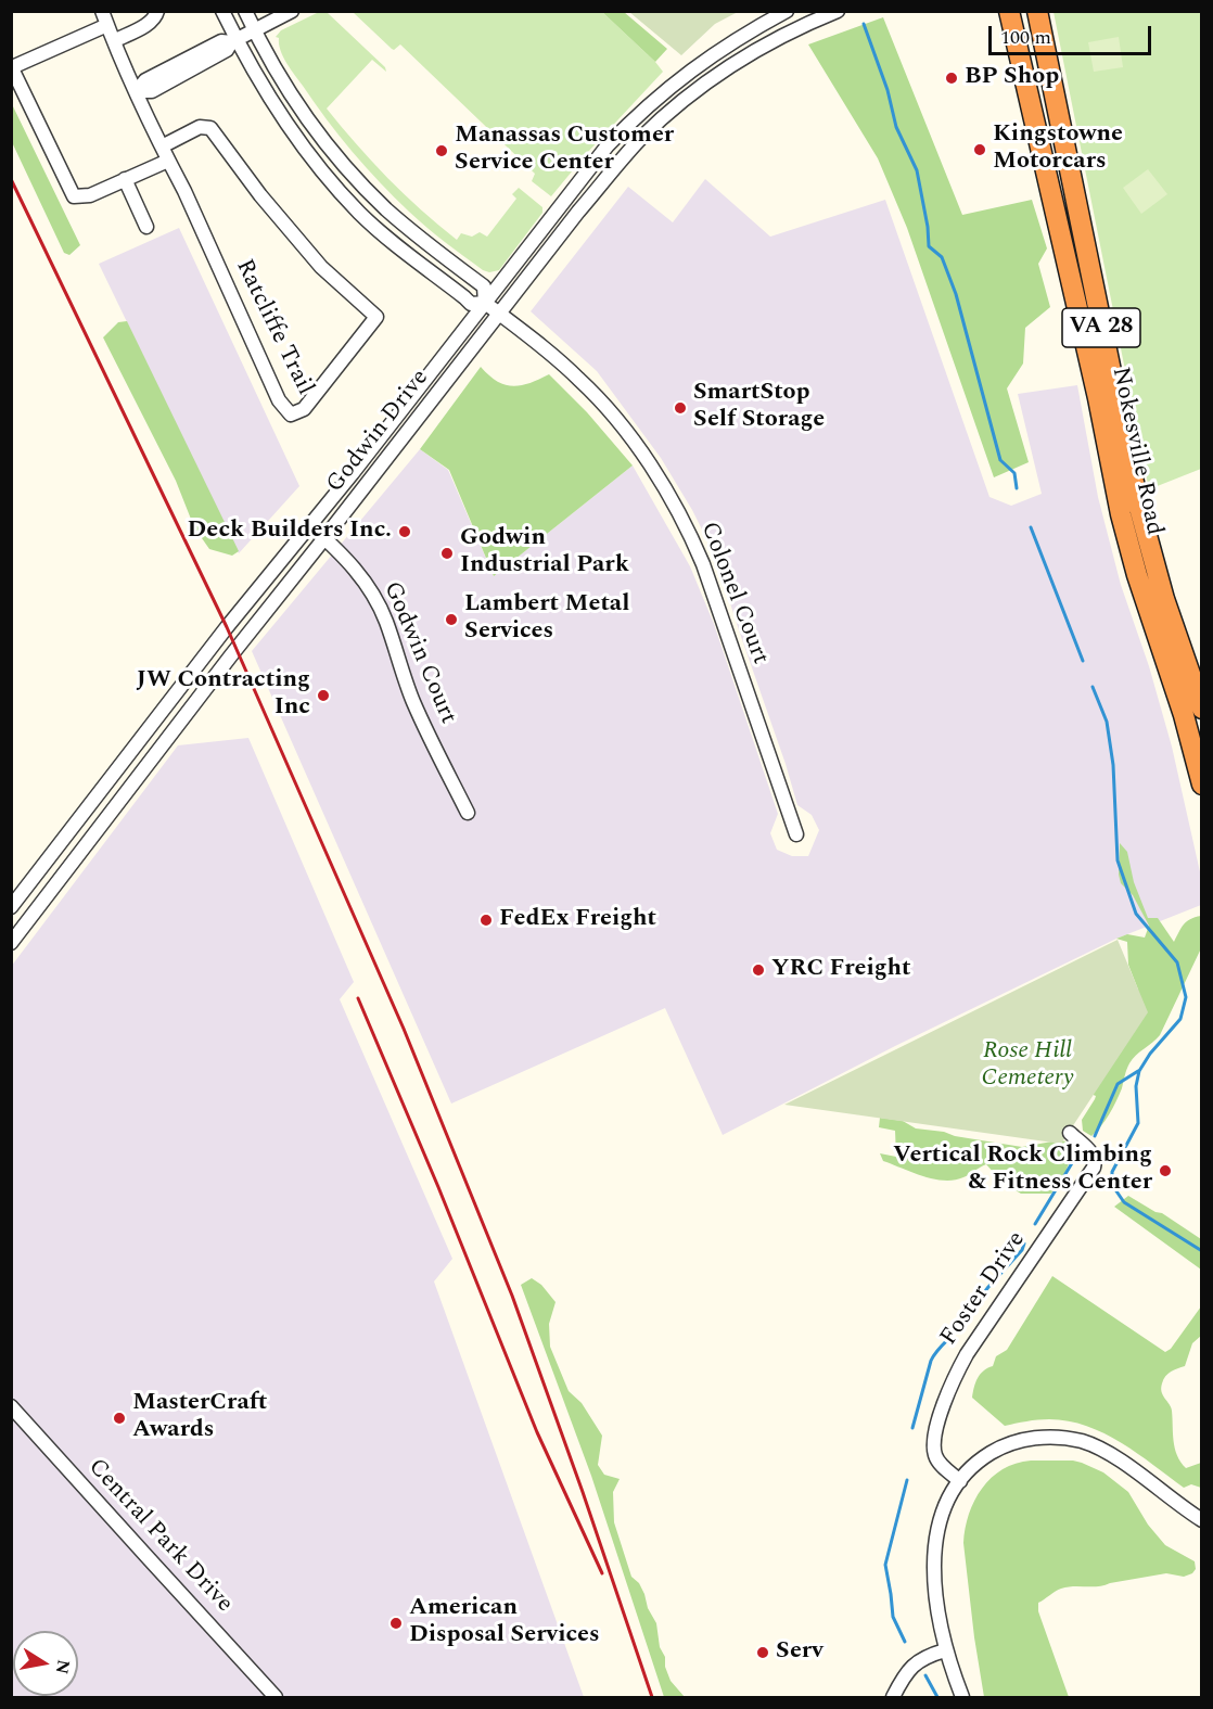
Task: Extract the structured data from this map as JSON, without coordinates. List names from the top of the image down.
{
  "streets": {
    "highway": ["VA 28", "Nokesville Road"],
    "street": [
      "Ratcliffe Trail",
      "Godwin Drive",
      "Colonel Court",
      "Godwin Court",
      "Foster Drive",
      "Central Park Drive"
    ]
  },
  "crossings": [
    ["Godwin Drive", "Colonel Court"],
    ["Godwin Drive", "Godwin Court"]
  ],
  "parks": ["Rose Hill Cemetery"],
  "places": [
    "BP Shop",
    "Kingstowne Motorcars",
    "Manassas Customer Service Center",
    "SmartStop Self Storage",
    "Deck Builders Inc.",
    "Godwin Industrial Park",
    "Lambert Metal Services",
    "JW Contracting Inc",
    "FedEx Freight",
    "YRC Freight",
    "Vertical Rock Climbing & Fitness Center",
    "MasterCraft Awards",
    "American Disposal Services",
    "Serv"
  ],
  "scale_bar": "100 m",
  "north": "right"
}
